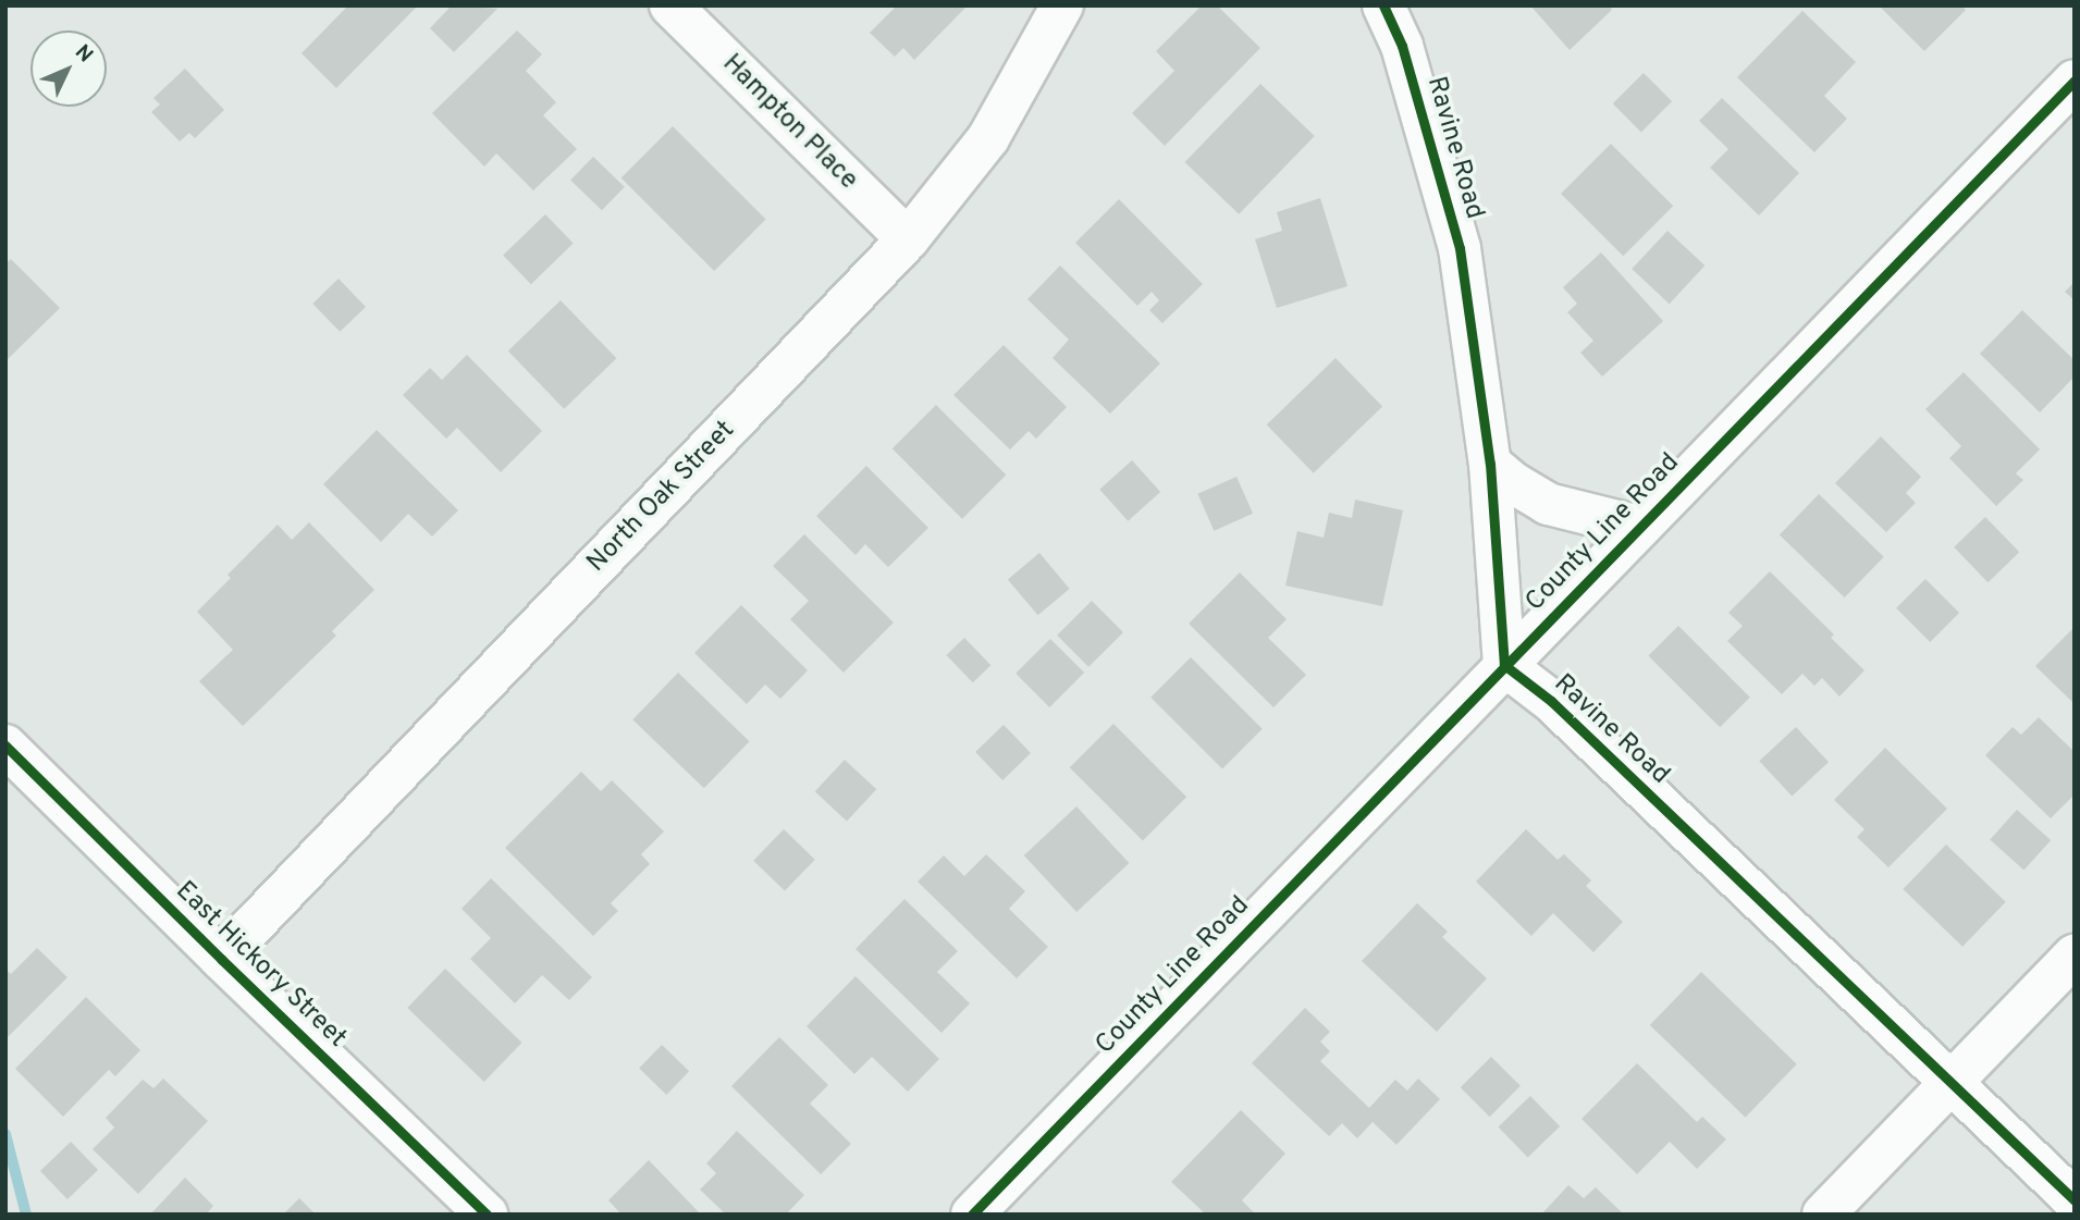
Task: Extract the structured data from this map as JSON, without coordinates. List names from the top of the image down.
{
  "streets": {
    "street": [
      "Hampton Place",
      "Ravine Road",
      "North Oak Street",
      "County Line Road",
      "East Hickory Street"
    ]
  },
  "crossings": [
    ["Hampton Place", "North Oak Street"],
    ["Ravine Road", "County Line Road"],
    ["North Oak Street", "East Hickory Street"]
  ],
  "north": "top right"
}
